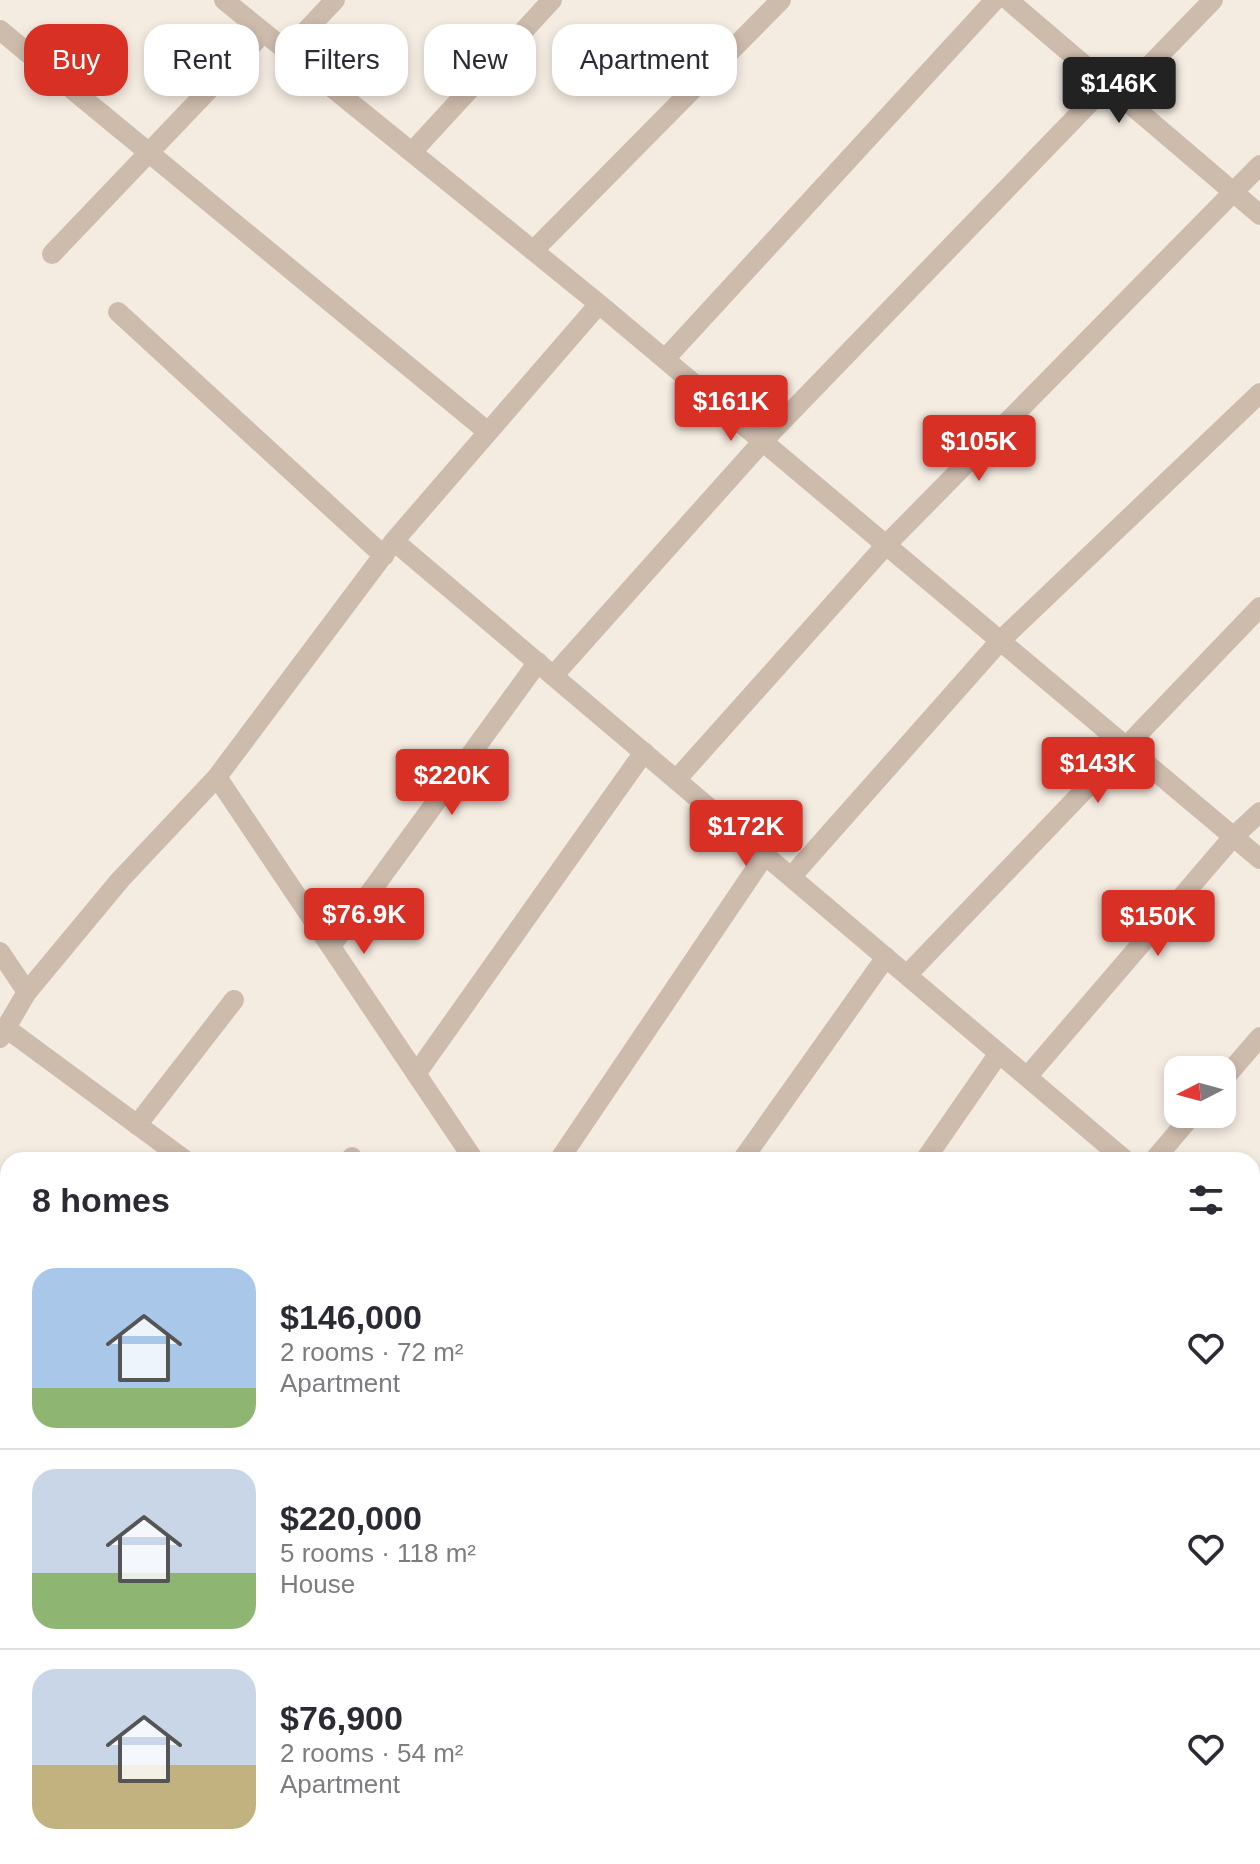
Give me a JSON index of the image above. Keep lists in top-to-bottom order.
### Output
{
  "north": "left",
  "page": {
    "chip": [
      "Buy",
      "Rent",
      "Filters",
      "New",
      "Apartment"
    ],
    "price": [
      "$146K",
      "$161K",
      "$105K",
      "$143K",
      "$220K",
      "$172K",
      "$76.9K",
      "$150K"
    ],
    "heading": "8 homes",
    "list": [
      {
        "name": "$146,000",
        "note": "2 rooms · 72 m² · Apartment"
      },
      {
        "name": "$220,000",
        "note": "5 rooms · 118 m² · House"
      },
      {
        "name": "$76,900",
        "note": "2 rooms · 54 m² · Apartment"
      }
    ]
  }
}
